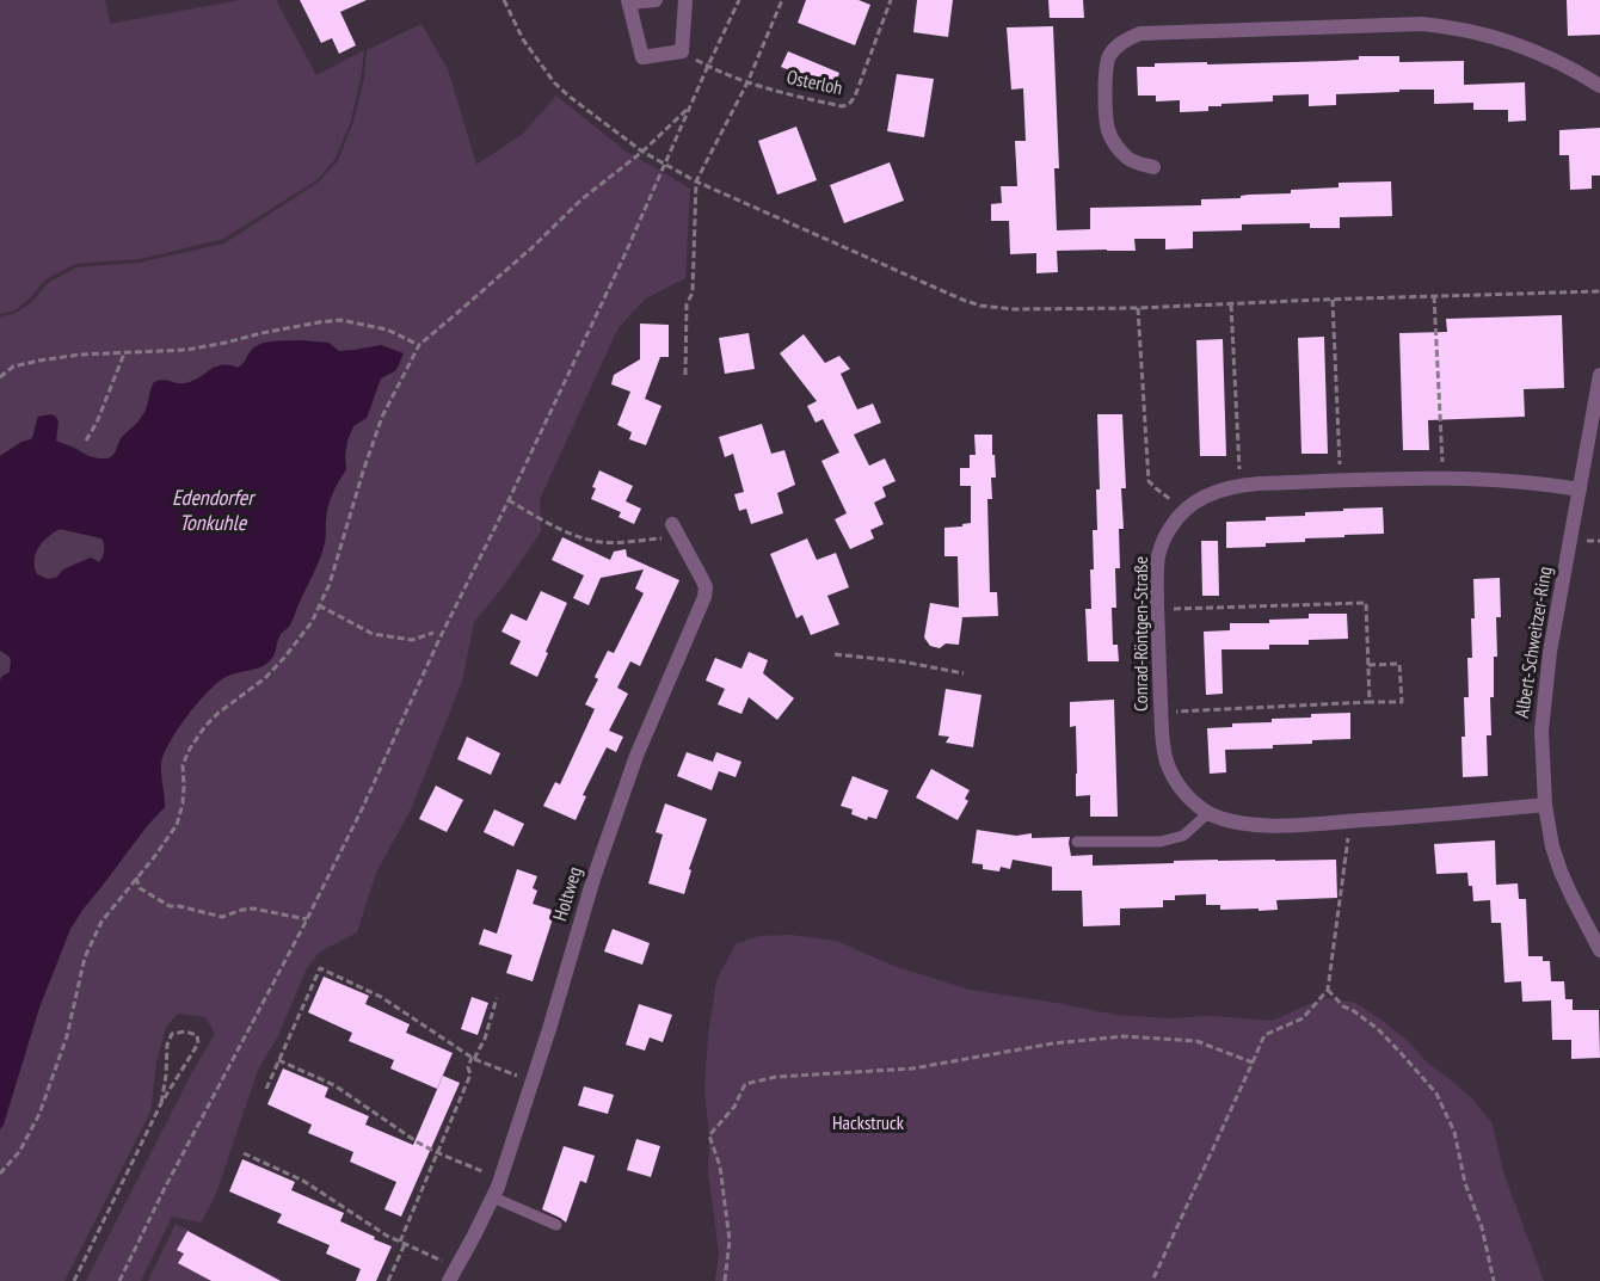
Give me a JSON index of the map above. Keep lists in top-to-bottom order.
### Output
{
  "streets": {
    "street": ["Conrad-Röntgen-Straße", "Albert-Schweitzer-Ring", "Holtweg"],
    "path": ["Osterloh"]
  },
  "crossings": [
    ["Conrad-Röntgen-Straße", "Albert-Schweitzer-Ring"]
  ],
  "water": ["Edendorfer Tonkuhle"],
  "parks": ["Hackstruck"]
}
